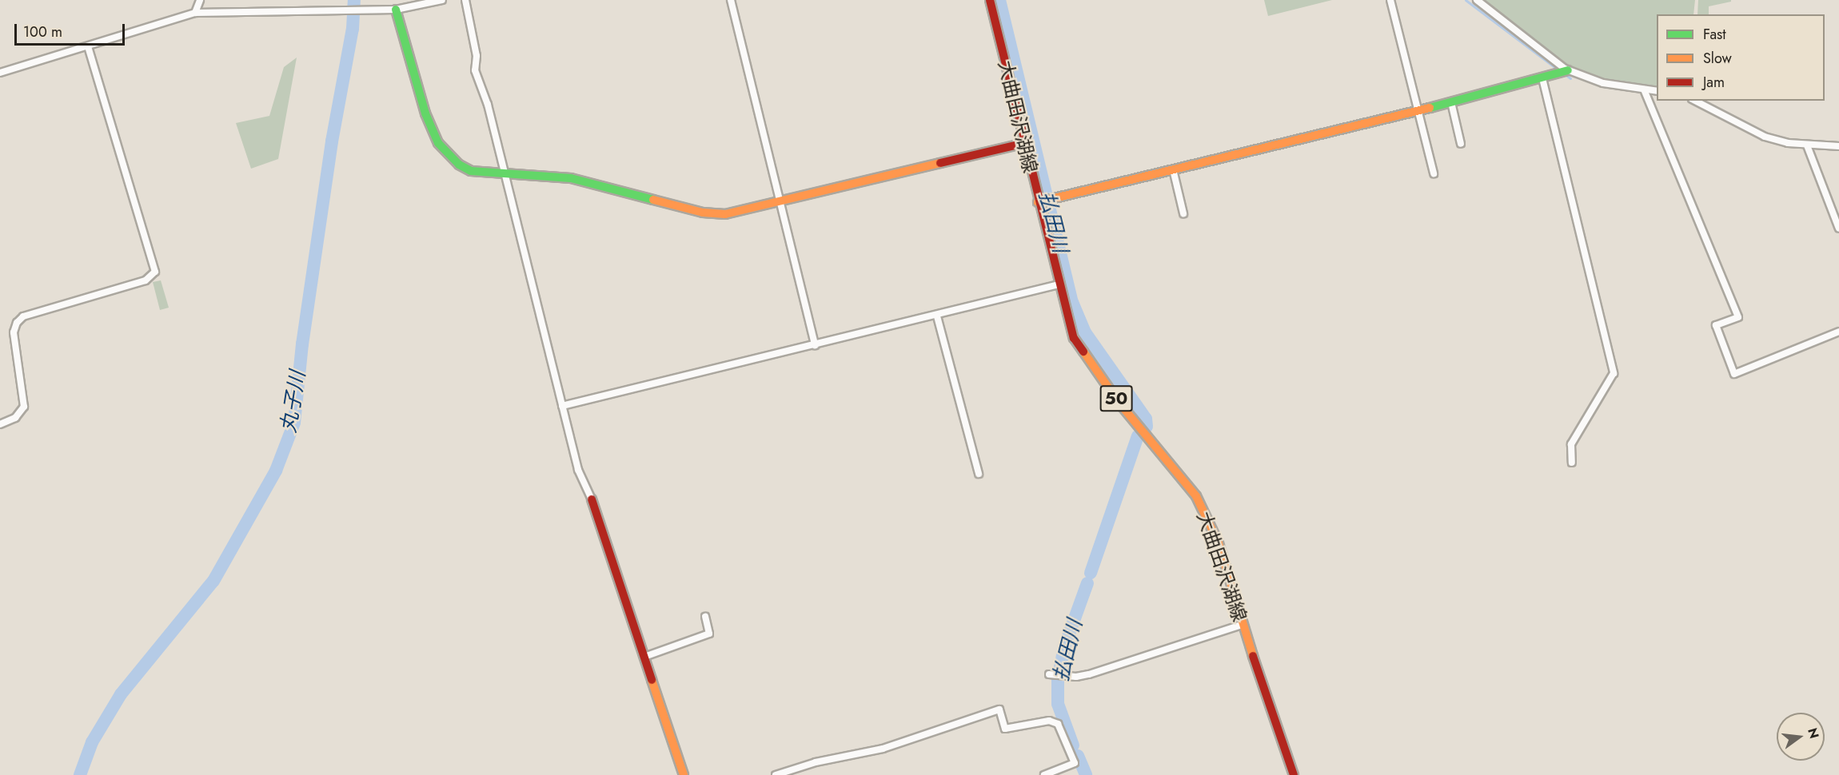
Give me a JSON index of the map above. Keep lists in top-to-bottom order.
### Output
{
  "streets": {
    "street": ["大曲田沢湖線", "50"]
  },
  "water": ["払田川", "丸子川"],
  "legend": ["Fast", "Slow", "Jam"],
  "scale_bar": "100 m",
  "north": "right"
}
